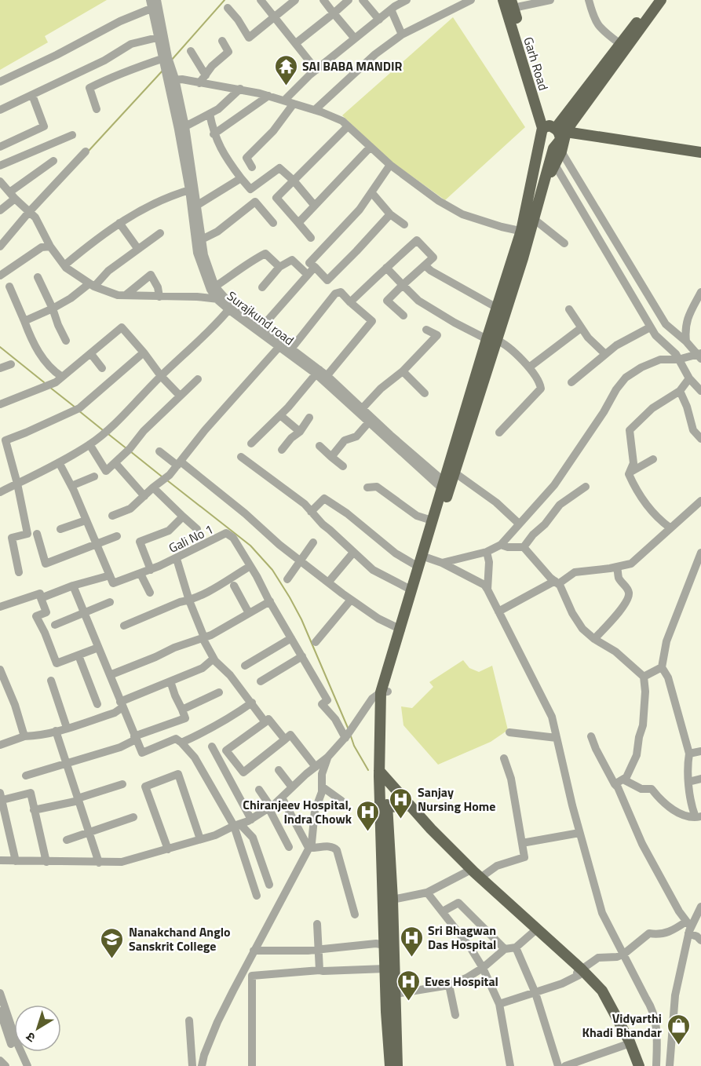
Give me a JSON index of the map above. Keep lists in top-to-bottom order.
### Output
{
  "streets": {
    "main road": ["Garh Road"],
    "street": ["Surajkund road", "Gali No 1"]
  },
  "places": {
    "temple": ["SAI BABA MANDIR"],
    "hospital": [
      "Sanjay Nursing Home",
      "Chiranjeev Hospital, Indra Chowk",
      "Sri Bhagwan Das Hospital",
      "Eves Hospital"
    ],
    "school or university": ["Nanakchand Anglo Sanskrit College"],
    "shop": ["Vidyarthi Khadi Bhandar"]
  },
  "north": "bottom left"
}
